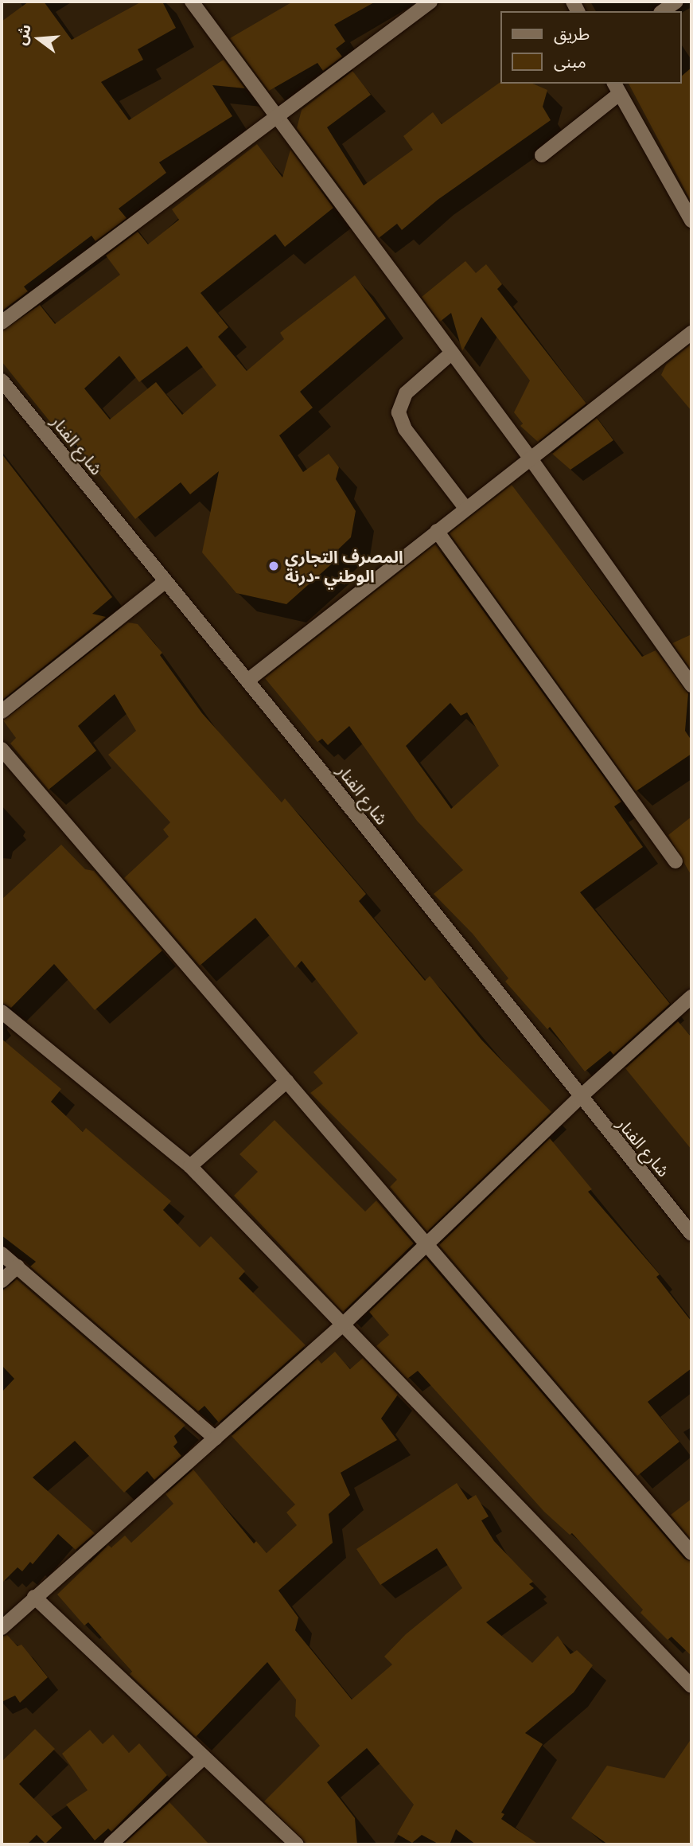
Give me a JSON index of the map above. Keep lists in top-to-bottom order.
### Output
{
  "streets": {
    "street": ["شارع الفنار"]
  },
  "places": ["المصرف التجاري الوطني -درنة"],
  "legend": ["طريق", "مبنى"],
  "north": "left"
}
